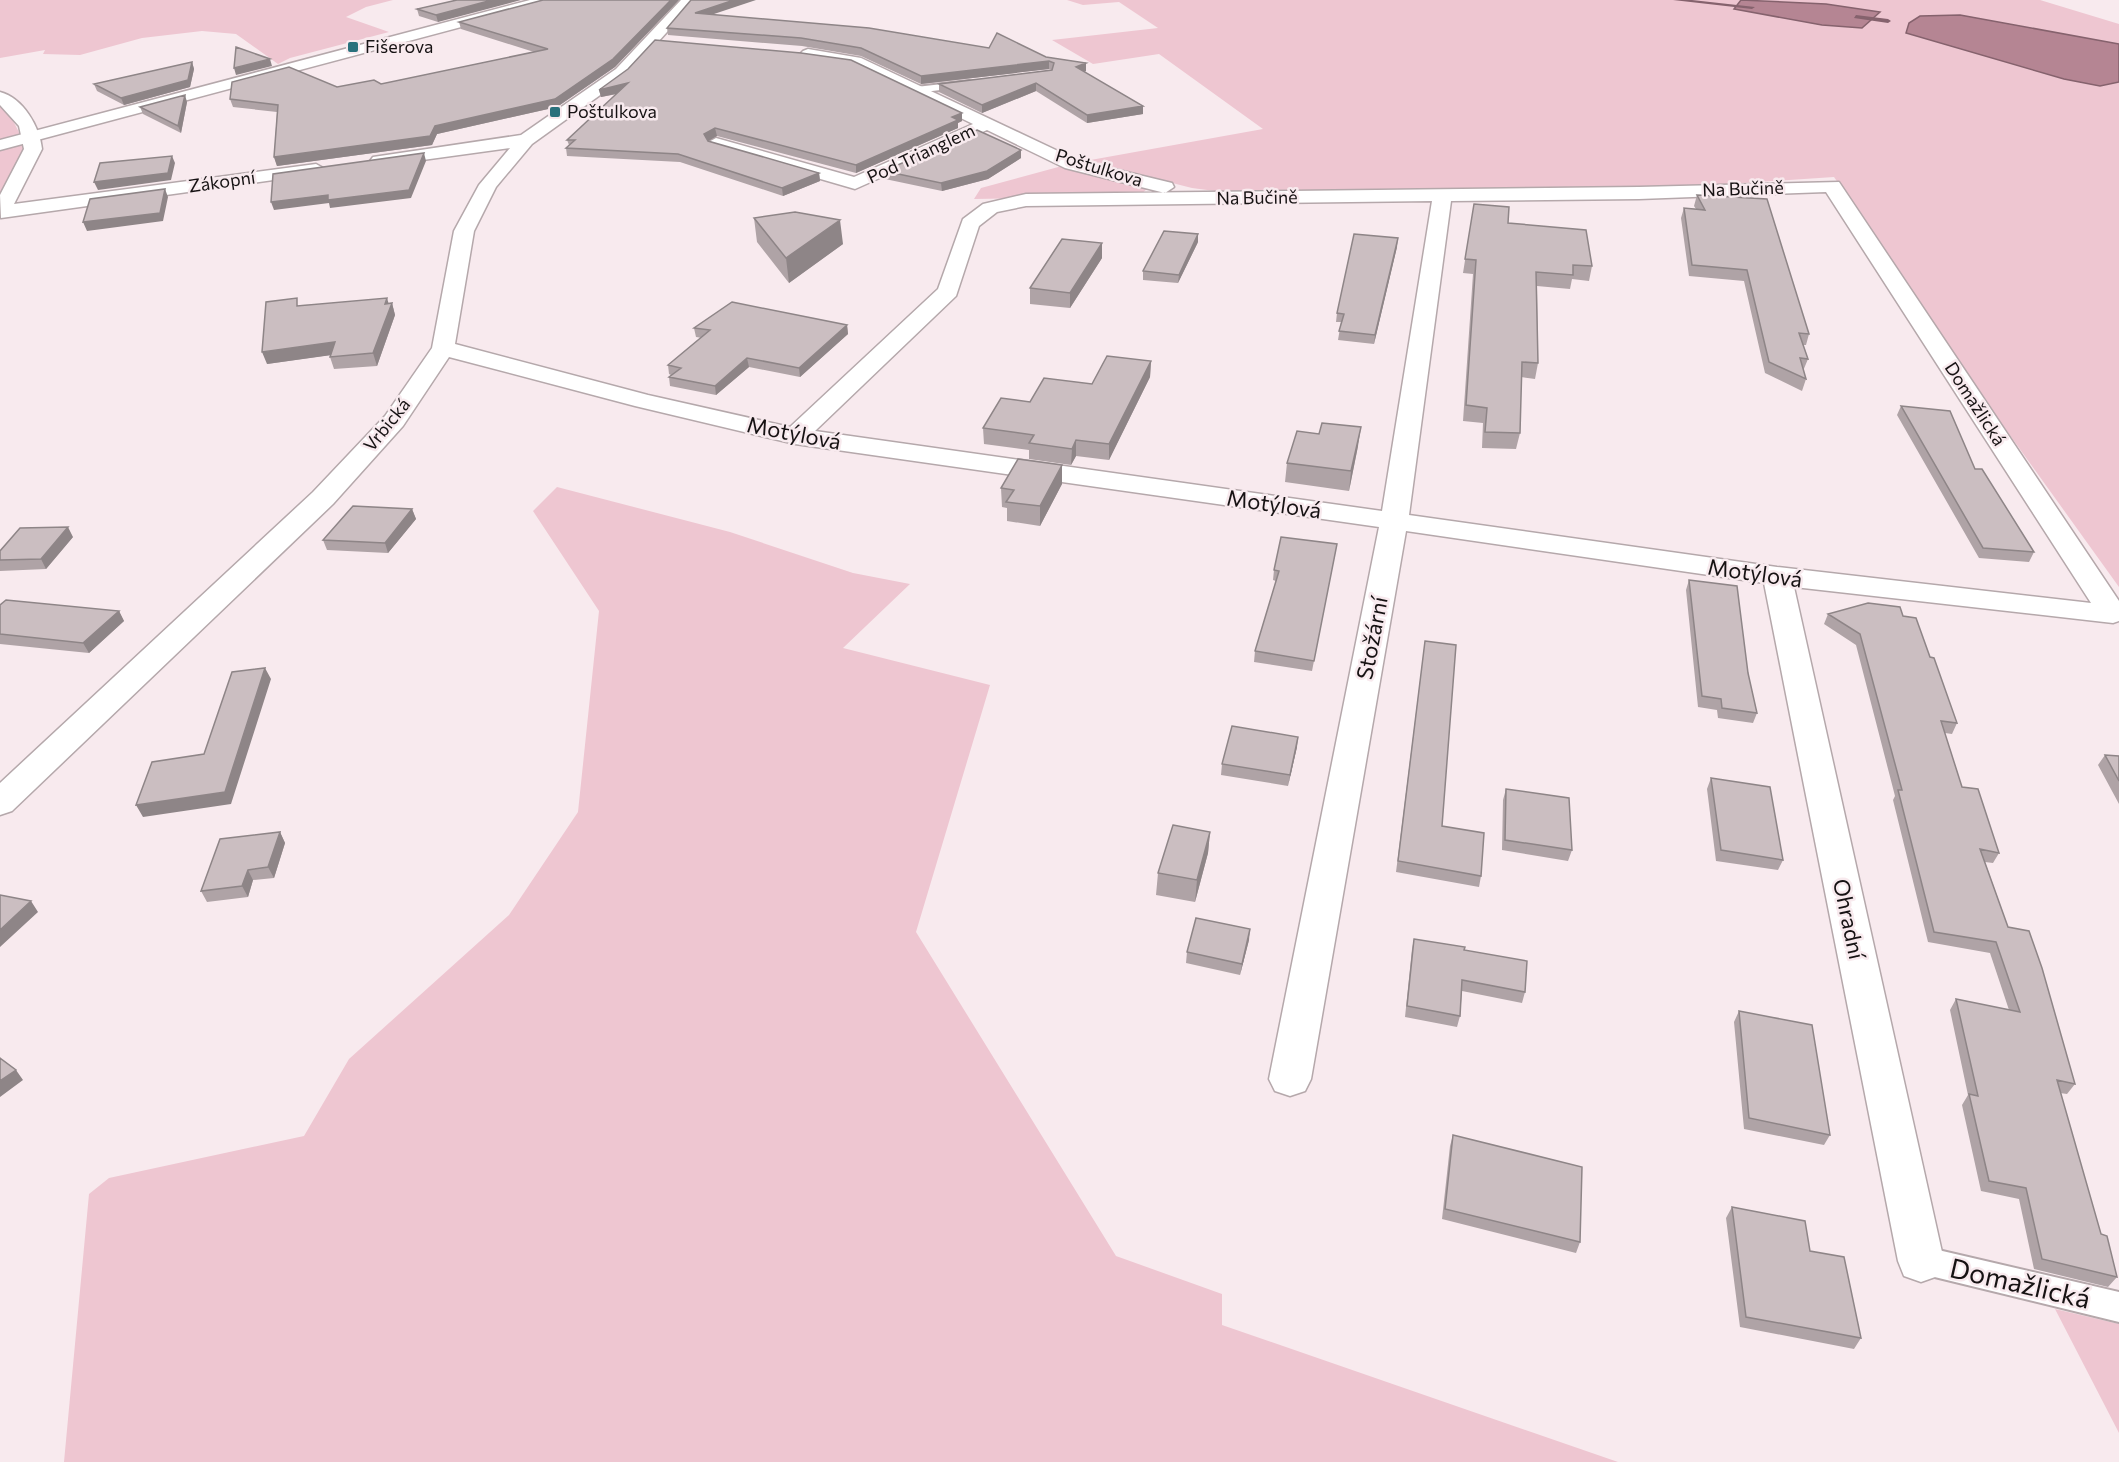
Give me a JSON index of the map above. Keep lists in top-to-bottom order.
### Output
{
  "streets": {
    "street": [
      "Pod Trianglem",
      "Poštulkova",
      "Zákopní",
      "Na Bučině",
      "Domažlická",
      "Vrbická",
      "Motýlová",
      "Stožární",
      "Ohradní"
    ]
  },
  "crossings": [
    ["Pod Trianglem", "Poštulkova"],
    ["Poštulkova", "Na Bučině"],
    ["Na Bučině", "Domažlická"],
    ["Na Bučině", "Motýlová"],
    ["Na Bučině", "Stožární"],
    ["Domažlická", "Motýlová"],
    ["Domažlická", "Ohradní"],
    ["Vrbická", "Motýlová"],
    ["Motýlová", "Stožární"],
    ["Motýlová", "Ohradní"]
  ],
  "places": {
    "transit": ["Fišerova", "Poštulkova"]
  }
}
